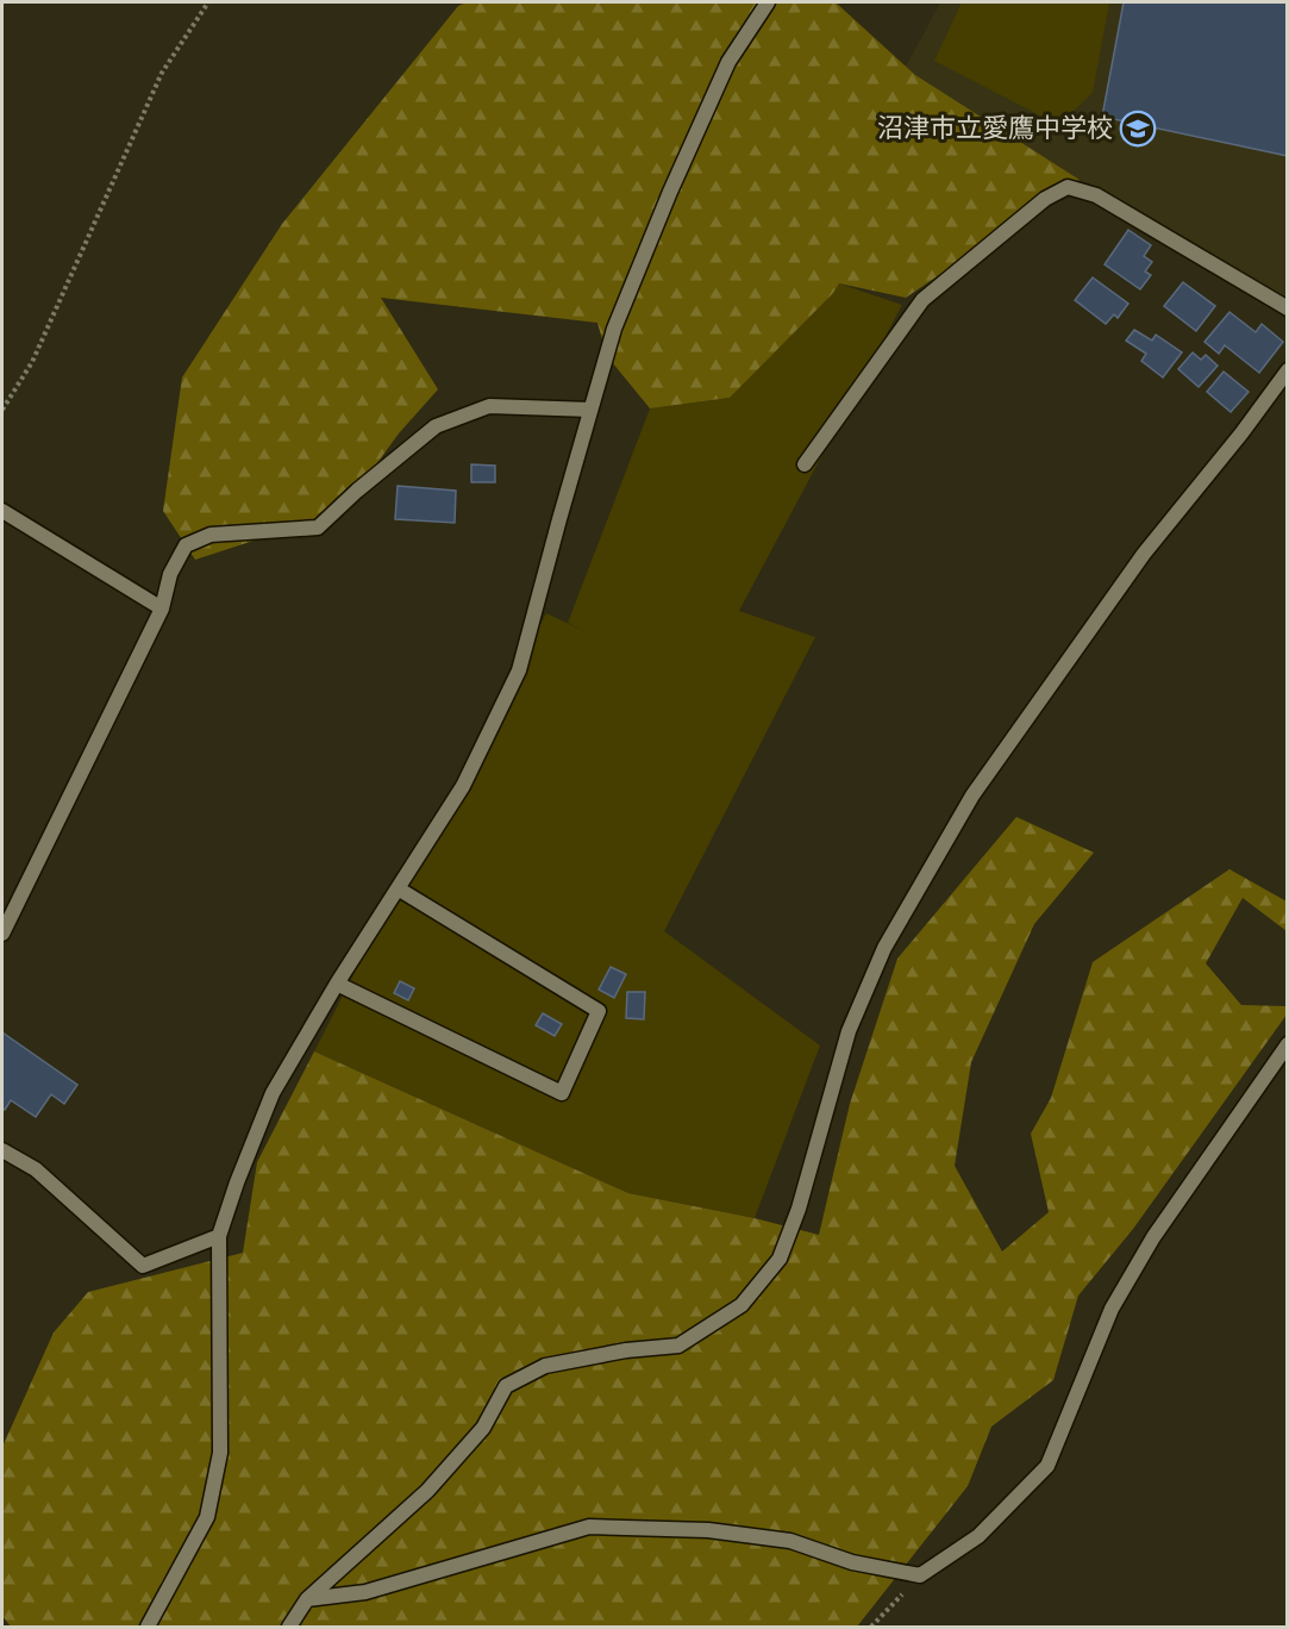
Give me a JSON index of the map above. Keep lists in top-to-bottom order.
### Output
{
  "places": {
    "school or university": ["沼津市立愛鷹中学校"]
  }
}
